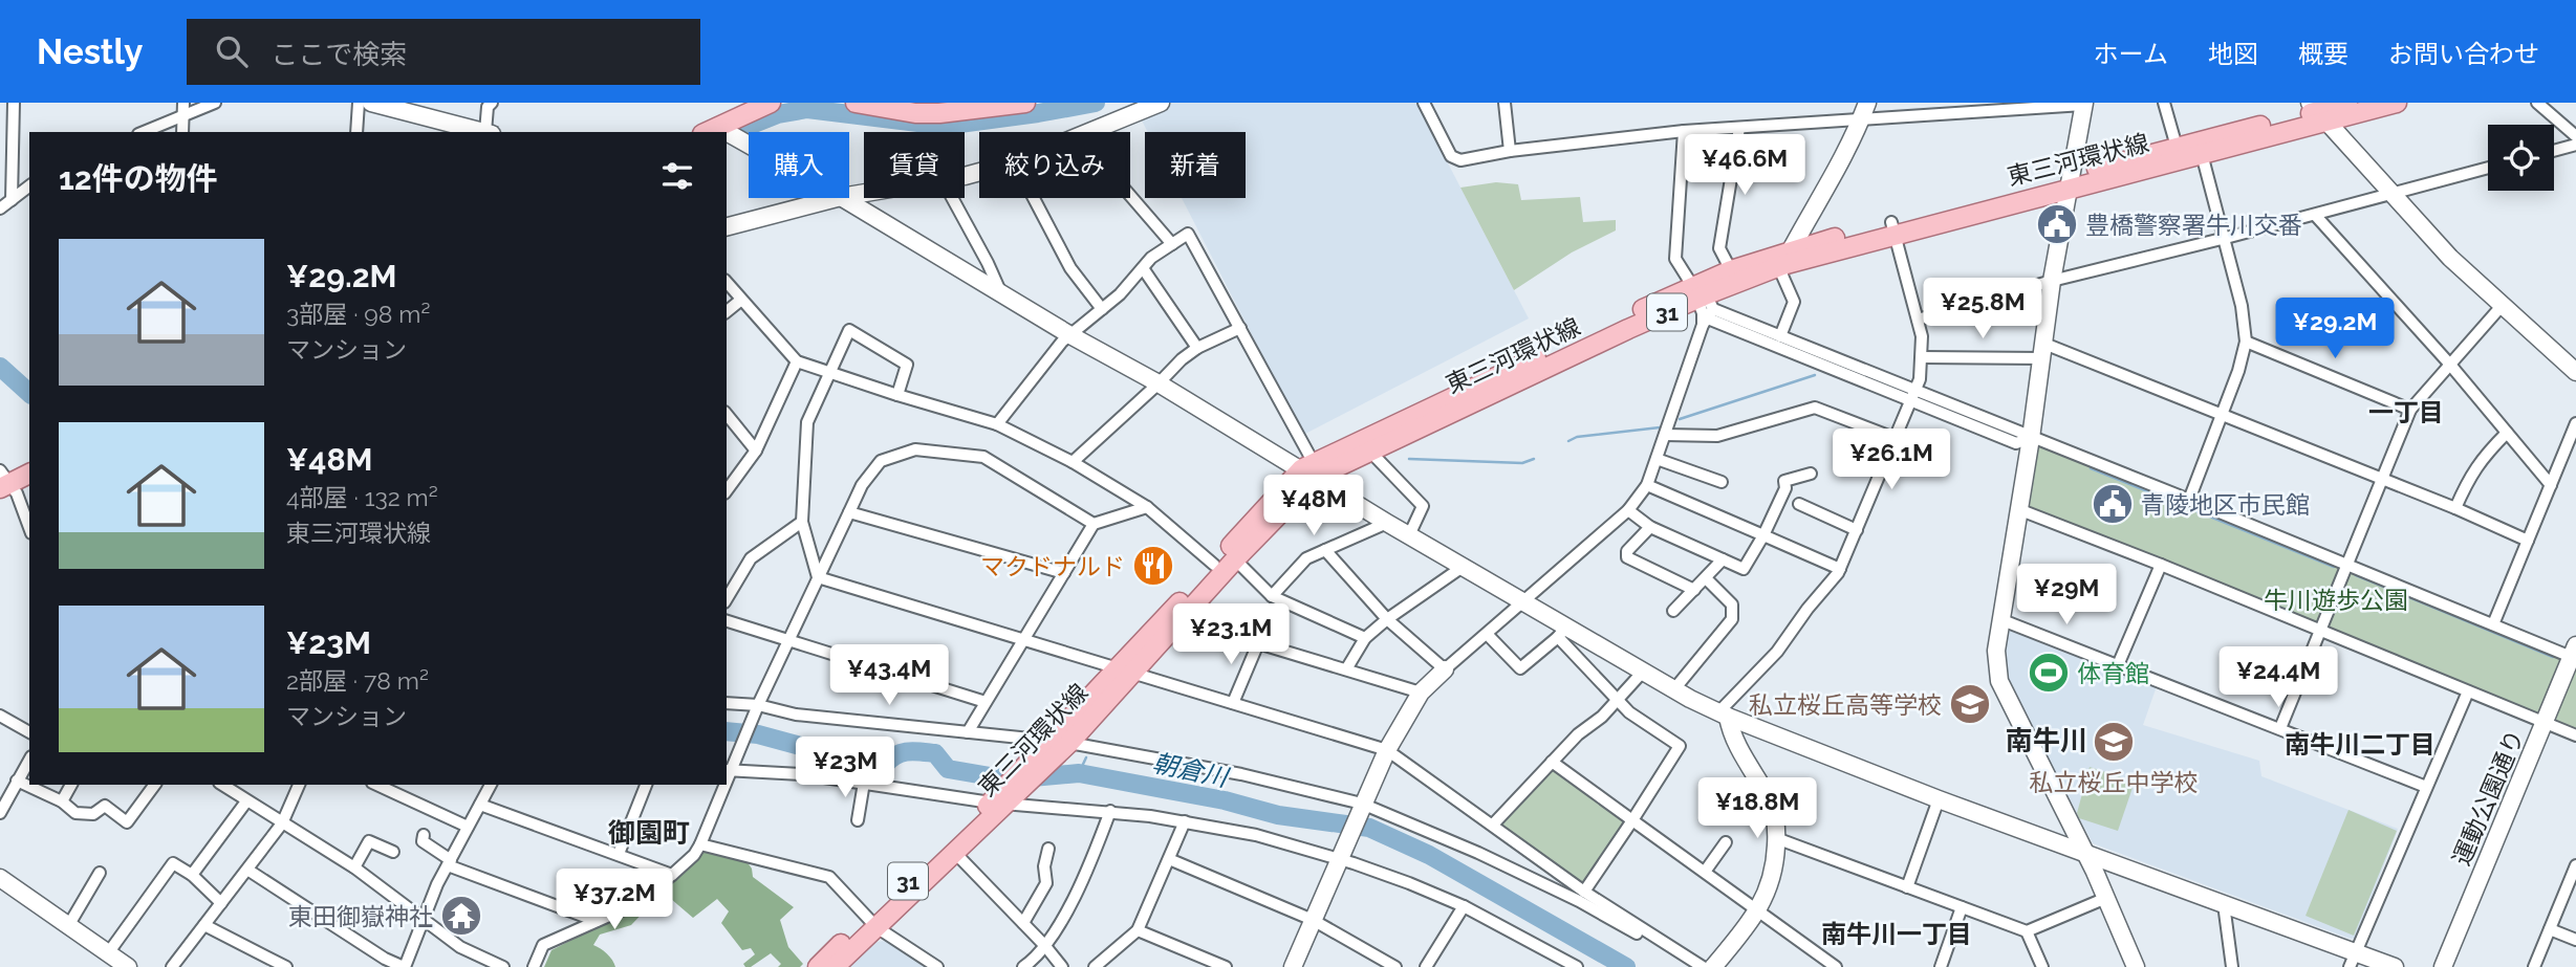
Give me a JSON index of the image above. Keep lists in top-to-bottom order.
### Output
{
  "streets": {
    "main road": ["東三河環状線", "31"],
    "street": ["運動公園通り"]
  },
  "districts": [
    "一丁目",
    "南牛川",
    "南牛川二丁目",
    "御園町",
    "南牛川一丁目"
  ],
  "water": ["朝倉川"],
  "parks": ["牛川遊歩公園"],
  "places": {
    "public building": ["豊橋警察署牛川交番", "青陵地区市民館"],
    "restaurant": ["マクドナルド"],
    "sports": ["体育館"],
    "school or university": ["私立桜丘高等学校", "私立桜丘中学校"],
    "temple": ["東田御嶽神社"]
  },
  "page": {
    "header": "Nestly",
    "search": "ここで検索",
    "nav": [
      "ホーム",
      "地図",
      "概要",
      "お問い合わせ"
    ],
    "chip": [
      "購入",
      "賃貸",
      "絞り込み",
      "新着"
    ],
    "heading": "12件の物件",
    "price": [
      "¥46.6M",
      "¥25.8M",
      "¥29.2M",
      "¥26.1M",
      "¥48M",
      "¥29M",
      "¥23.1M",
      "¥43.4M",
      "¥24.4M",
      "¥23M",
      "¥18.8M",
      "¥37.2M"
    ],
    "list": [
      {
        "name": "¥29.2M",
        "note": "3部屋 · 98 m² · マンション"
      },
      {
        "name": "¥48M",
        "note": "4部屋 · 132 m² · 東三河環状線"
      },
      {
        "name": "¥23M",
        "note": "2部屋 · 78 m² · マンション"
      }
    ]
  }
}
